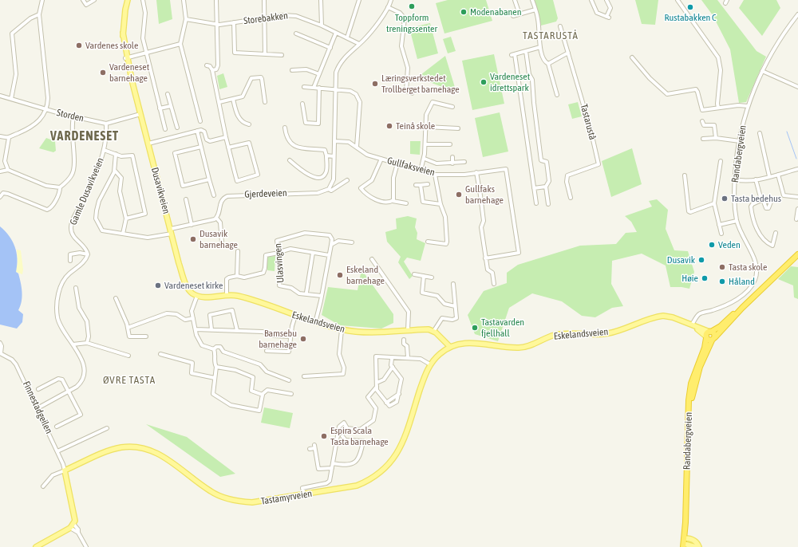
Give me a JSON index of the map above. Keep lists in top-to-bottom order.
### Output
{
  "streets": {
    "highway": ["Randabergveien"],
    "main road": ["Dusavikveien", "Eskelandsveien", "Tastamyrveien"],
    "street": [
      "Storebakken",
      "Storden",
      "Tastarustå",
      "Gullfaksveien",
      "Gamle Dusavikveien",
      "Gjerdeveien",
      "Ulasvingen",
      "Finnestadgeilen"
    ]
  },
  "crossings": [
    ["Storden", "Dusavikveien"],
    ["Storden", "Gamle Dusavikveien"],
    ["Randabergveien", "Eskelandsveien"],
    ["Dusavikveien", "Eskelandsveien"],
    ["Eskelandsveien", "Tastamyrveien"],
    ["Finnestadgeilen", "Tastamyrveien"]
  ],
  "districts": ["TASTARUSTÅ", "VARDENESET", "ØVRE TASTA"],
  "places": [
    "Toppform treningssenter",
    "Rustabakken C",
    "Modenabanen",
    "Vardenes skole",
    "Vardeneset barnehage",
    "Vardeneset idrettspark",
    "Læringsverkstedet Trollberget barnehage",
    "Teinå skole",
    "Gullfaks barnehage",
    "Tasta bedehus",
    "Dusavik barnehage",
    "Veden",
    "Dusavik",
    "Tasta skole",
    "Eskeland barnehage",
    "Høie",
    "Håland",
    "Vardeneset kirke",
    "Tastavarden fjellhall",
    "Bamsebu barnehage",
    "Espira Scala Tasta barnehage"
  ]
}
